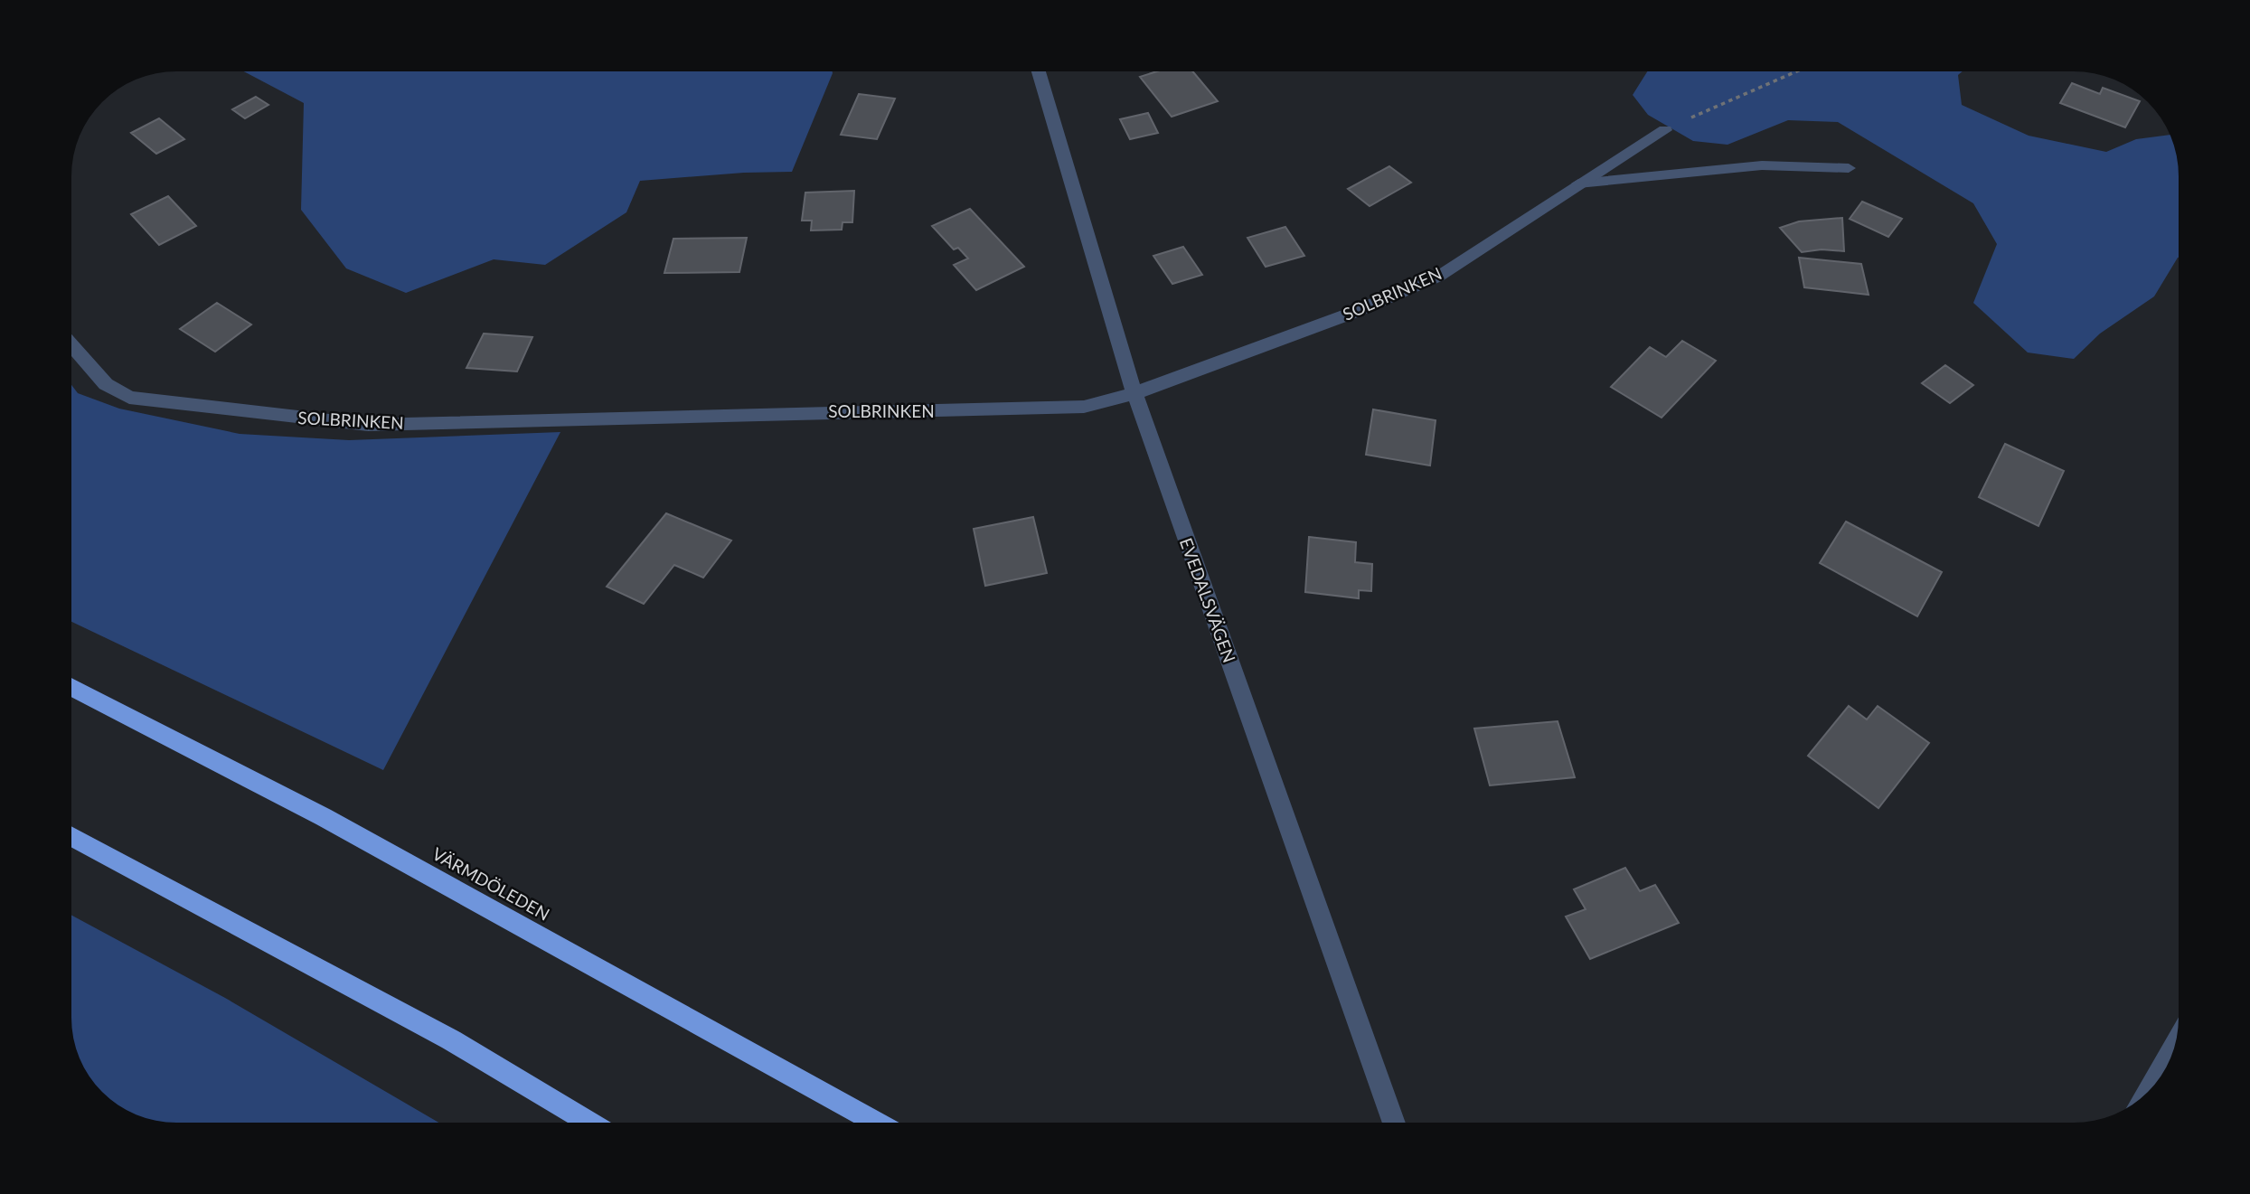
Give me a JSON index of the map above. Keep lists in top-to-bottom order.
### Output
{
  "streets": {
    "highway": ["VÄRMDÖLEDEN"],
    "street": ["SOLBRINKEN", "EVEDALSVÄGEN"]
  },
  "crossings": [
    ["SOLBRINKEN", "EVEDALSVÄGEN"]
  ]
}
